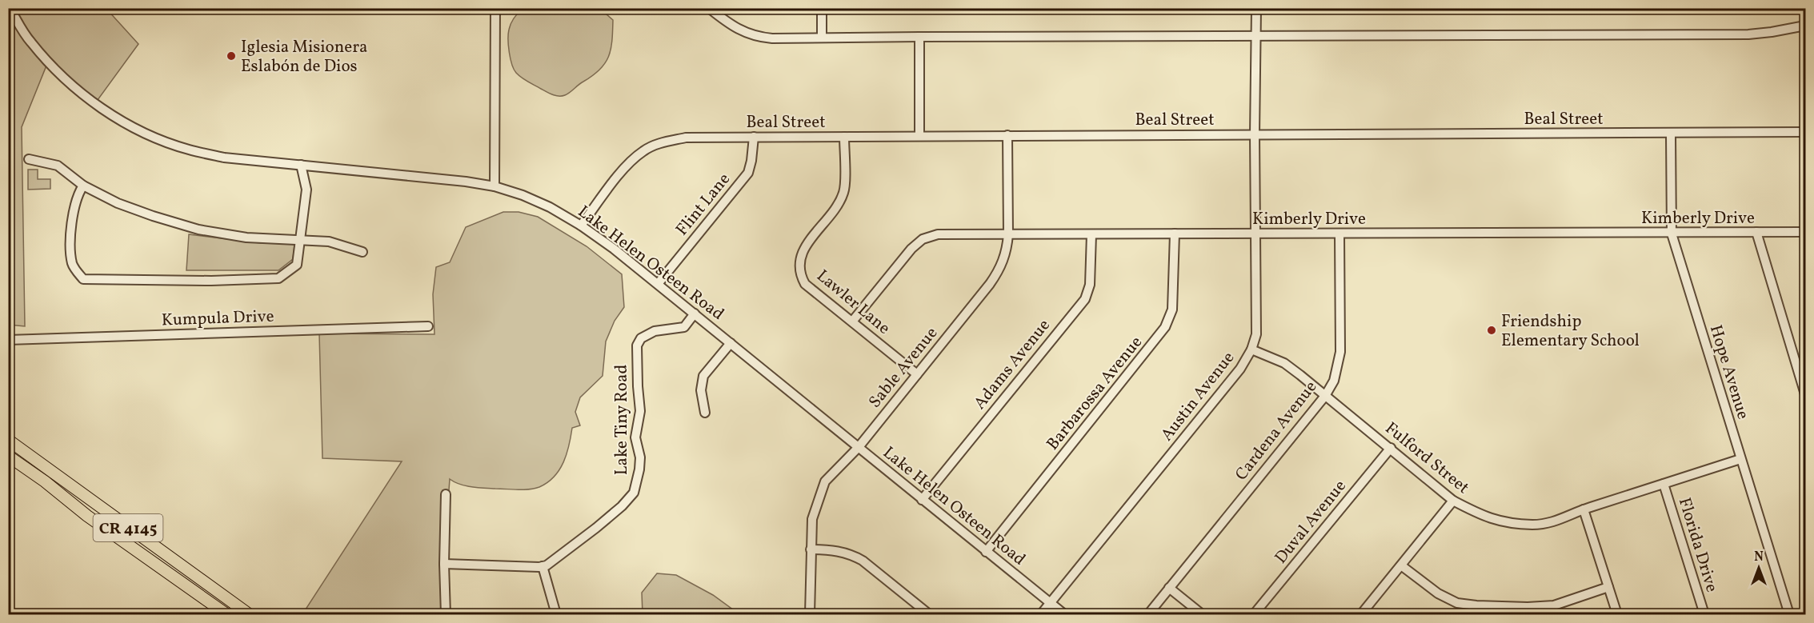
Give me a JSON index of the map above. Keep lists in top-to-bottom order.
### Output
{
  "streets": {
    "main road": ["CR 4145"],
    "street": [
      "Beal Street",
      "Flint Lane",
      "Kimberly Drive",
      "Lake Helen Osteen Road",
      "Lawler Lane",
      "Kumpula Drive",
      "Adams Avenue",
      "Sable Avenue",
      "Hope Avenue",
      "Barbarossa Avenue",
      "Austin Avenue",
      "Lake Tiny Road",
      "Cardena Avenue",
      "Fulford Street",
      "Duval Avenue",
      "Florida Drive"
    ]
  },
  "crossings": [
    ["Beal Street", "Flint Lane"],
    ["Beal Street", "Lake Helen Osteen Road"],
    ["Beal Street", "Lawler Lane"],
    ["Beal Street", "Sable Avenue"],
    ["Beal Street", "Hope Avenue"],
    ["Beal Street", "Austin Avenue"],
    ["Flint Lane", "Lake Helen Osteen Road"],
    ["Kimberly Drive", "Lawler Lane"],
    ["Kimberly Drive", "Adams Avenue"],
    ["Kimberly Drive", "Sable Avenue"],
    ["Kimberly Drive", "Hope Avenue"],
    ["Kimberly Drive", "Barbarossa Avenue"],
    ["Kimberly Drive", "Austin Avenue"],
    ["Kimberly Drive", "Cardena Avenue"],
    ["Lake Helen Osteen Road", "Adams Avenue"],
    ["Lake Helen Osteen Road", "Sable Avenue"],
    ["Lake Helen Osteen Road", "Barbarossa Avenue"],
    ["Lake Helen Osteen Road", "Austin Avenue"],
    ["Lake Helen Osteen Road", "Lake Tiny Road"],
    ["Lawler Lane", "Sable Avenue"],
    ["Hope Avenue", "Fulford Street"],
    ["Austin Avenue", "Fulford Street"],
    ["Cardena Avenue", "Fulford Street"],
    ["Fulford Street", "Duval Avenue"],
    ["Fulford Street", "Florida Drive"]
  ],
  "places": ["Iglesia Misionera Eslabón de Dios", "Friendship Elementary School"],
  "north": "top"
}
